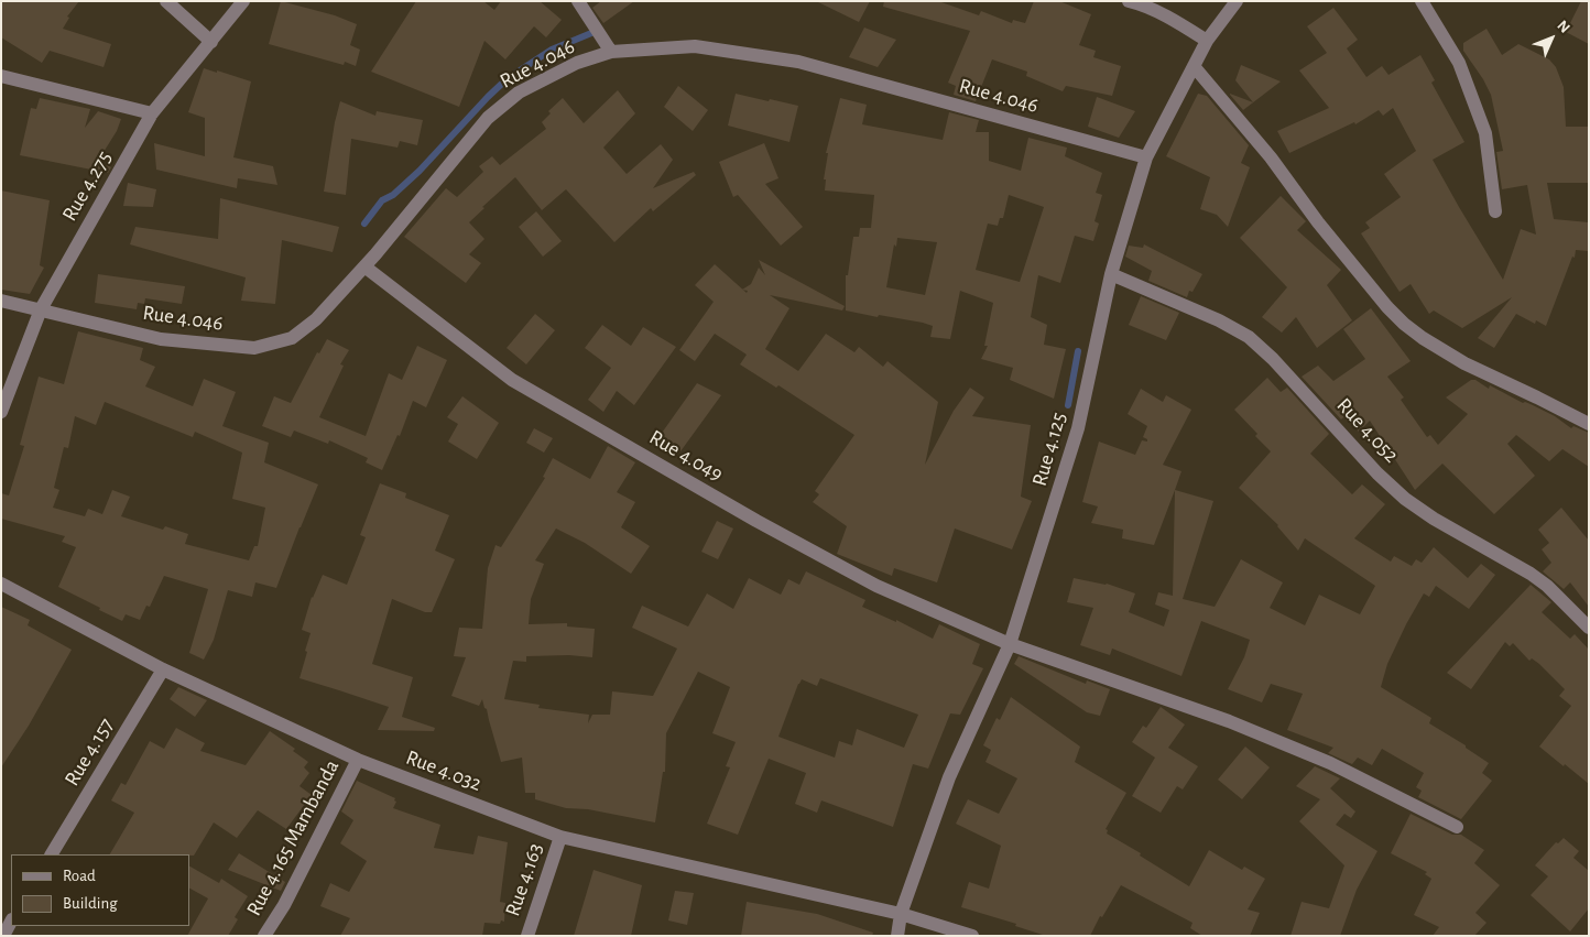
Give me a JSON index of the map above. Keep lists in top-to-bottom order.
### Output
{
  "streets": {
    "street": [
      "Rue 4.046",
      "Rue 4.275",
      "Rue 4.052",
      "Rue 4.125",
      "Rue 4.049",
      "Rue 4.157",
      "Rue 4.032",
      "Rue 4.165 Mambanda",
      "Rue 4.163"
    ]
  },
  "crossings": [
    ["Rue 4.046", "Rue 4.275"],
    ["Rue 4.046", "Rue 4.125"],
    ["Rue 4.046", "Rue 4.049"],
    ["Rue 4.052", "Rue 4.125"],
    ["Rue 4.125", "Rue 4.049"],
    ["Rue 4.125", "Rue 4.032"],
    ["Rue 4.157", "Rue 4.032"],
    ["Rue 4.032", "Rue 4.165 Mambanda"],
    ["Rue 4.032", "Rue 4.163"]
  ],
  "legend": ["Road", "Building"],
  "north": "top right"
}
